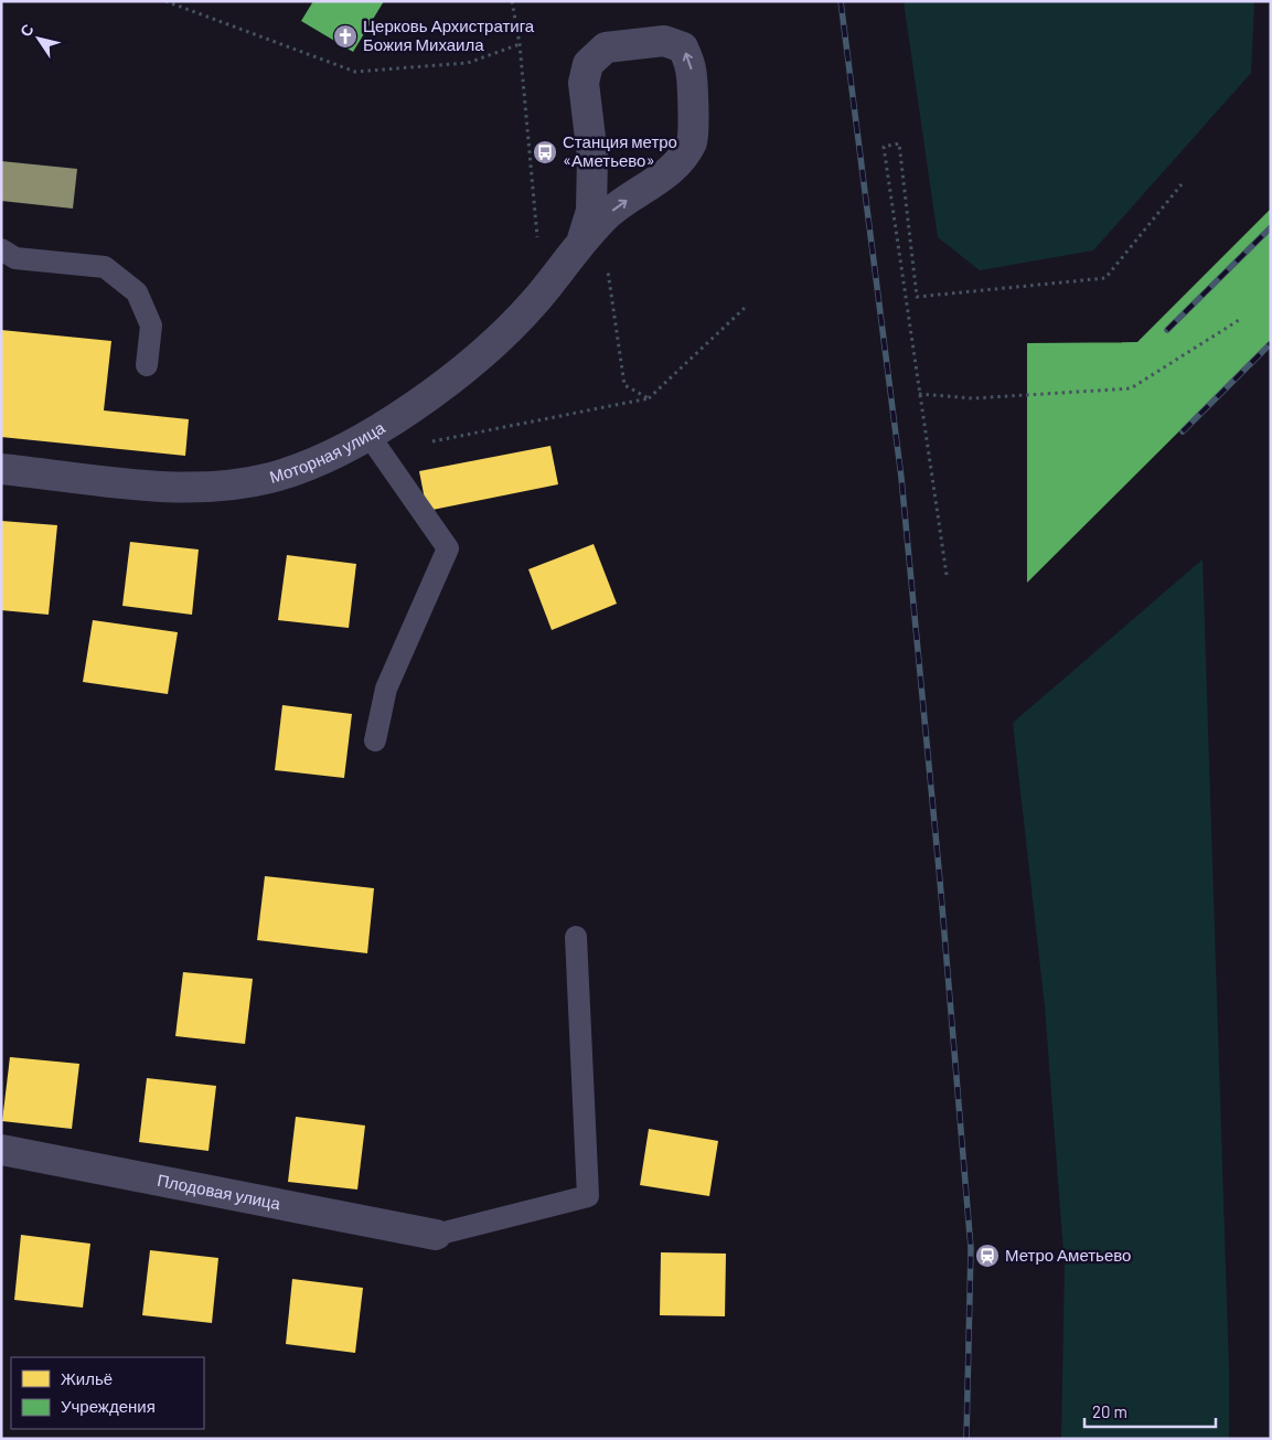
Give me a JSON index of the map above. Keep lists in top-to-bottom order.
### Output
{
  "streets": {
    "street": ["Моторная улица", "Плодовая улица"]
  },
  "places": {
    "church": ["Церковь Архистратига Божия Михаила"],
    "bus stop": ["Станция метро «Аметьево»"],
    "station": ["Метро Аметьево"]
  },
  "legend": ["Жильё", "Учреждения"],
  "scale_bar": "20 m",
  "north": "top left"
}
